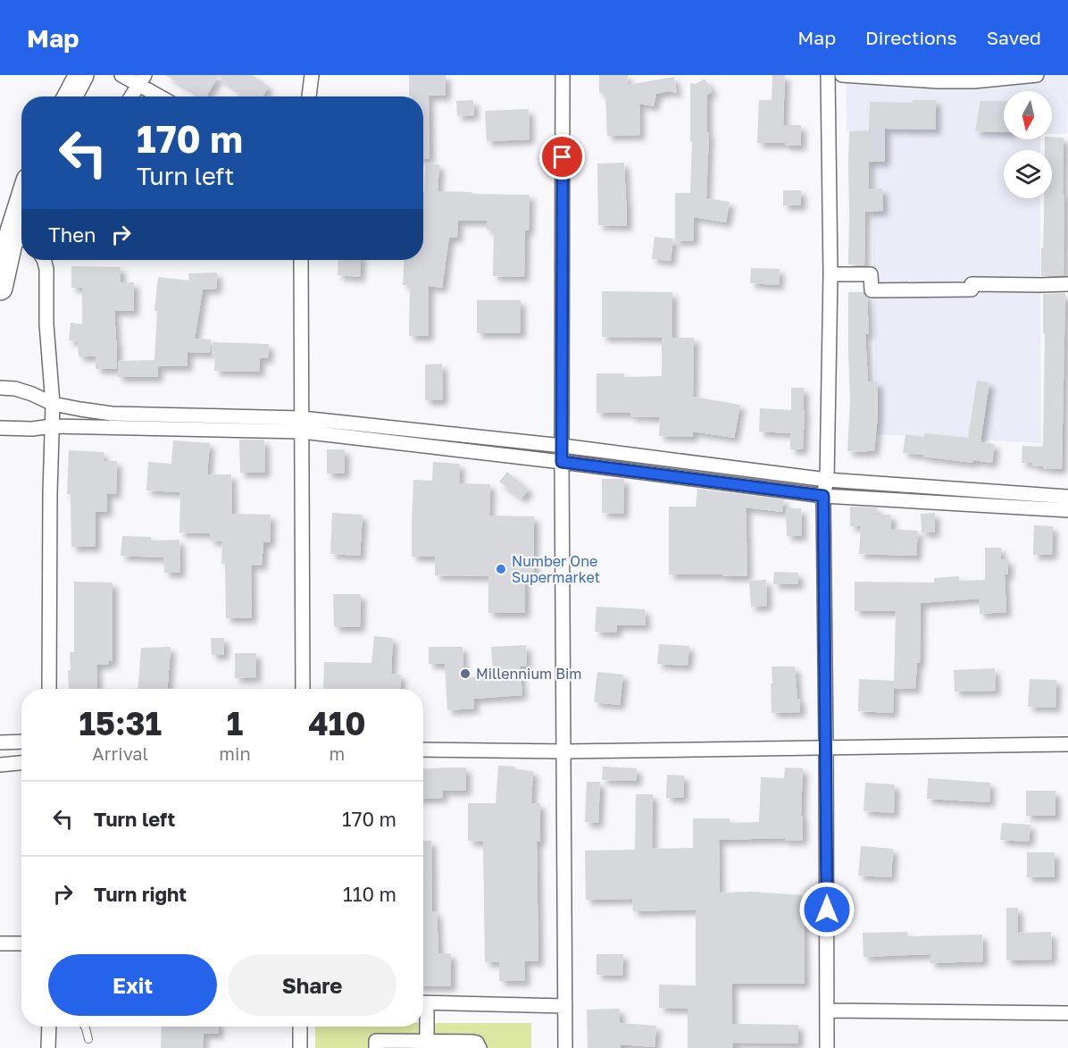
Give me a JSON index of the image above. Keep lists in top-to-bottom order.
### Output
{
  "places": ["Number One Supermarket", "Millennium Bim"],
  "north": "bottom",
  "page": {
    "header": "Map",
    "nav": ["Map", "Directions", "Saved"],
    "turn": ["170 m", "Turn left"],
    "then": "Then",
    "eta": [
      "15:31",
      "Arrival",
      "1",
      "min",
      "410",
      "m"
    ],
    "list": [
      {
        "name": "Turn left",
        "value": "170 m"
      },
      {
        "name": "Turn right",
        "value": "110 m"
      }
    ],
    "buttons": ["Exit", "Share"]
  }
}
